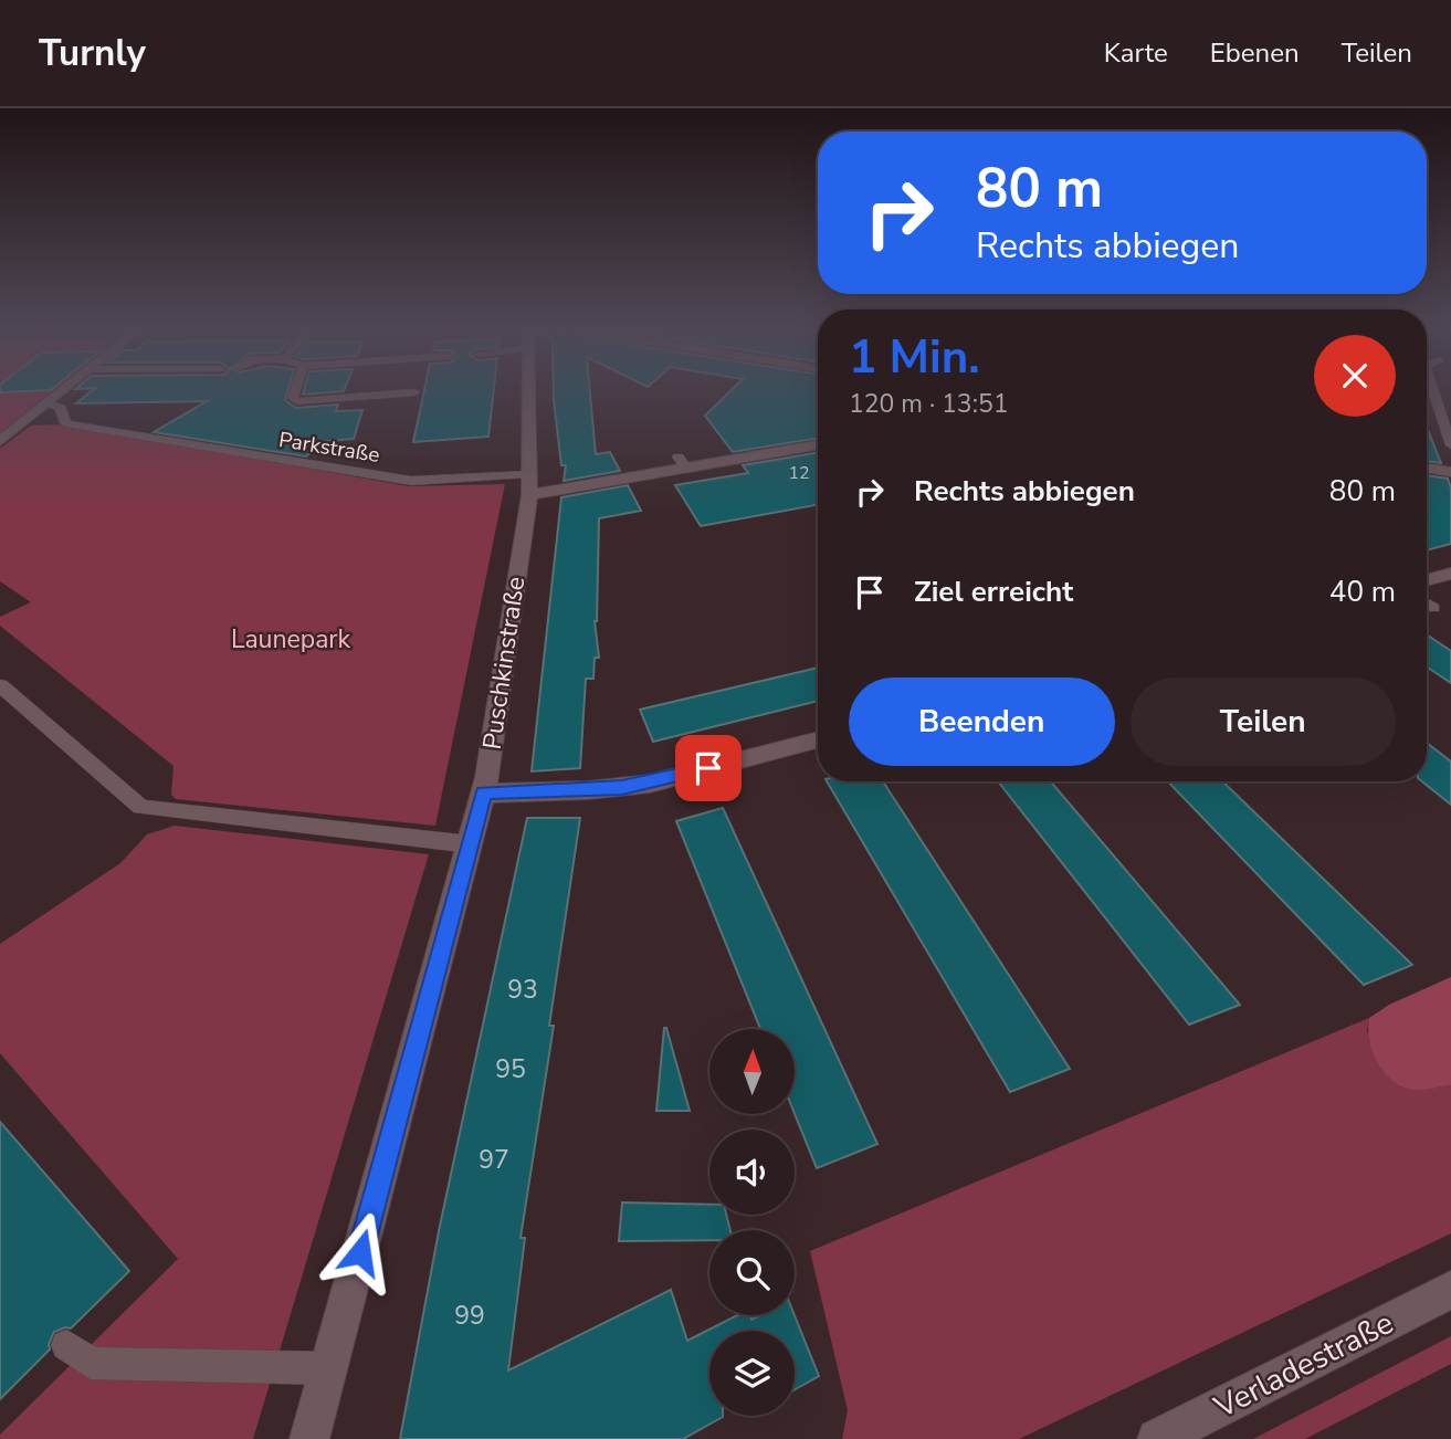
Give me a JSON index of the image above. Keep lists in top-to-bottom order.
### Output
{
  "streets": {
    "street": ["Puschkinstraße", "Verladestraße"],
    "lane": ["Parkstraße"]
  },
  "crossings": [
    ["Parkstraße", "Puschkinstraße"]
  ],
  "parks": ["Launepark"],
  "house_numbers": [
    "12",
    "93",
    "95",
    "97",
    "99"
  ],
  "north": "top",
  "page": {
    "header": "Turnly",
    "nav": ["Karte", "Ebenen", "Teilen"],
    "turn": ["80 m", "Rechts abbiegen"],
    "heading": ["1 Min.", "120 m · 13:51"],
    "list": [
      {
        "name": "Rechts abbiegen",
        "value": "80 m"
      },
      {
        "name": "Ziel erreicht",
        "value": "40 m"
      }
    ],
    "buttons": ["Beenden", "Teilen"]
  }
}
